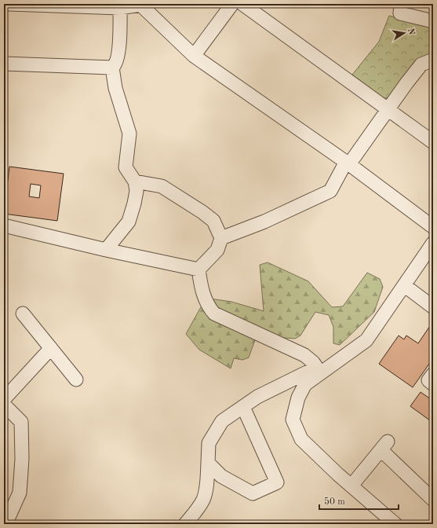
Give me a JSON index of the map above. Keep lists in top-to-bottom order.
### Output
{
  "scale_bar": "50 m",
  "north": "right"
}
